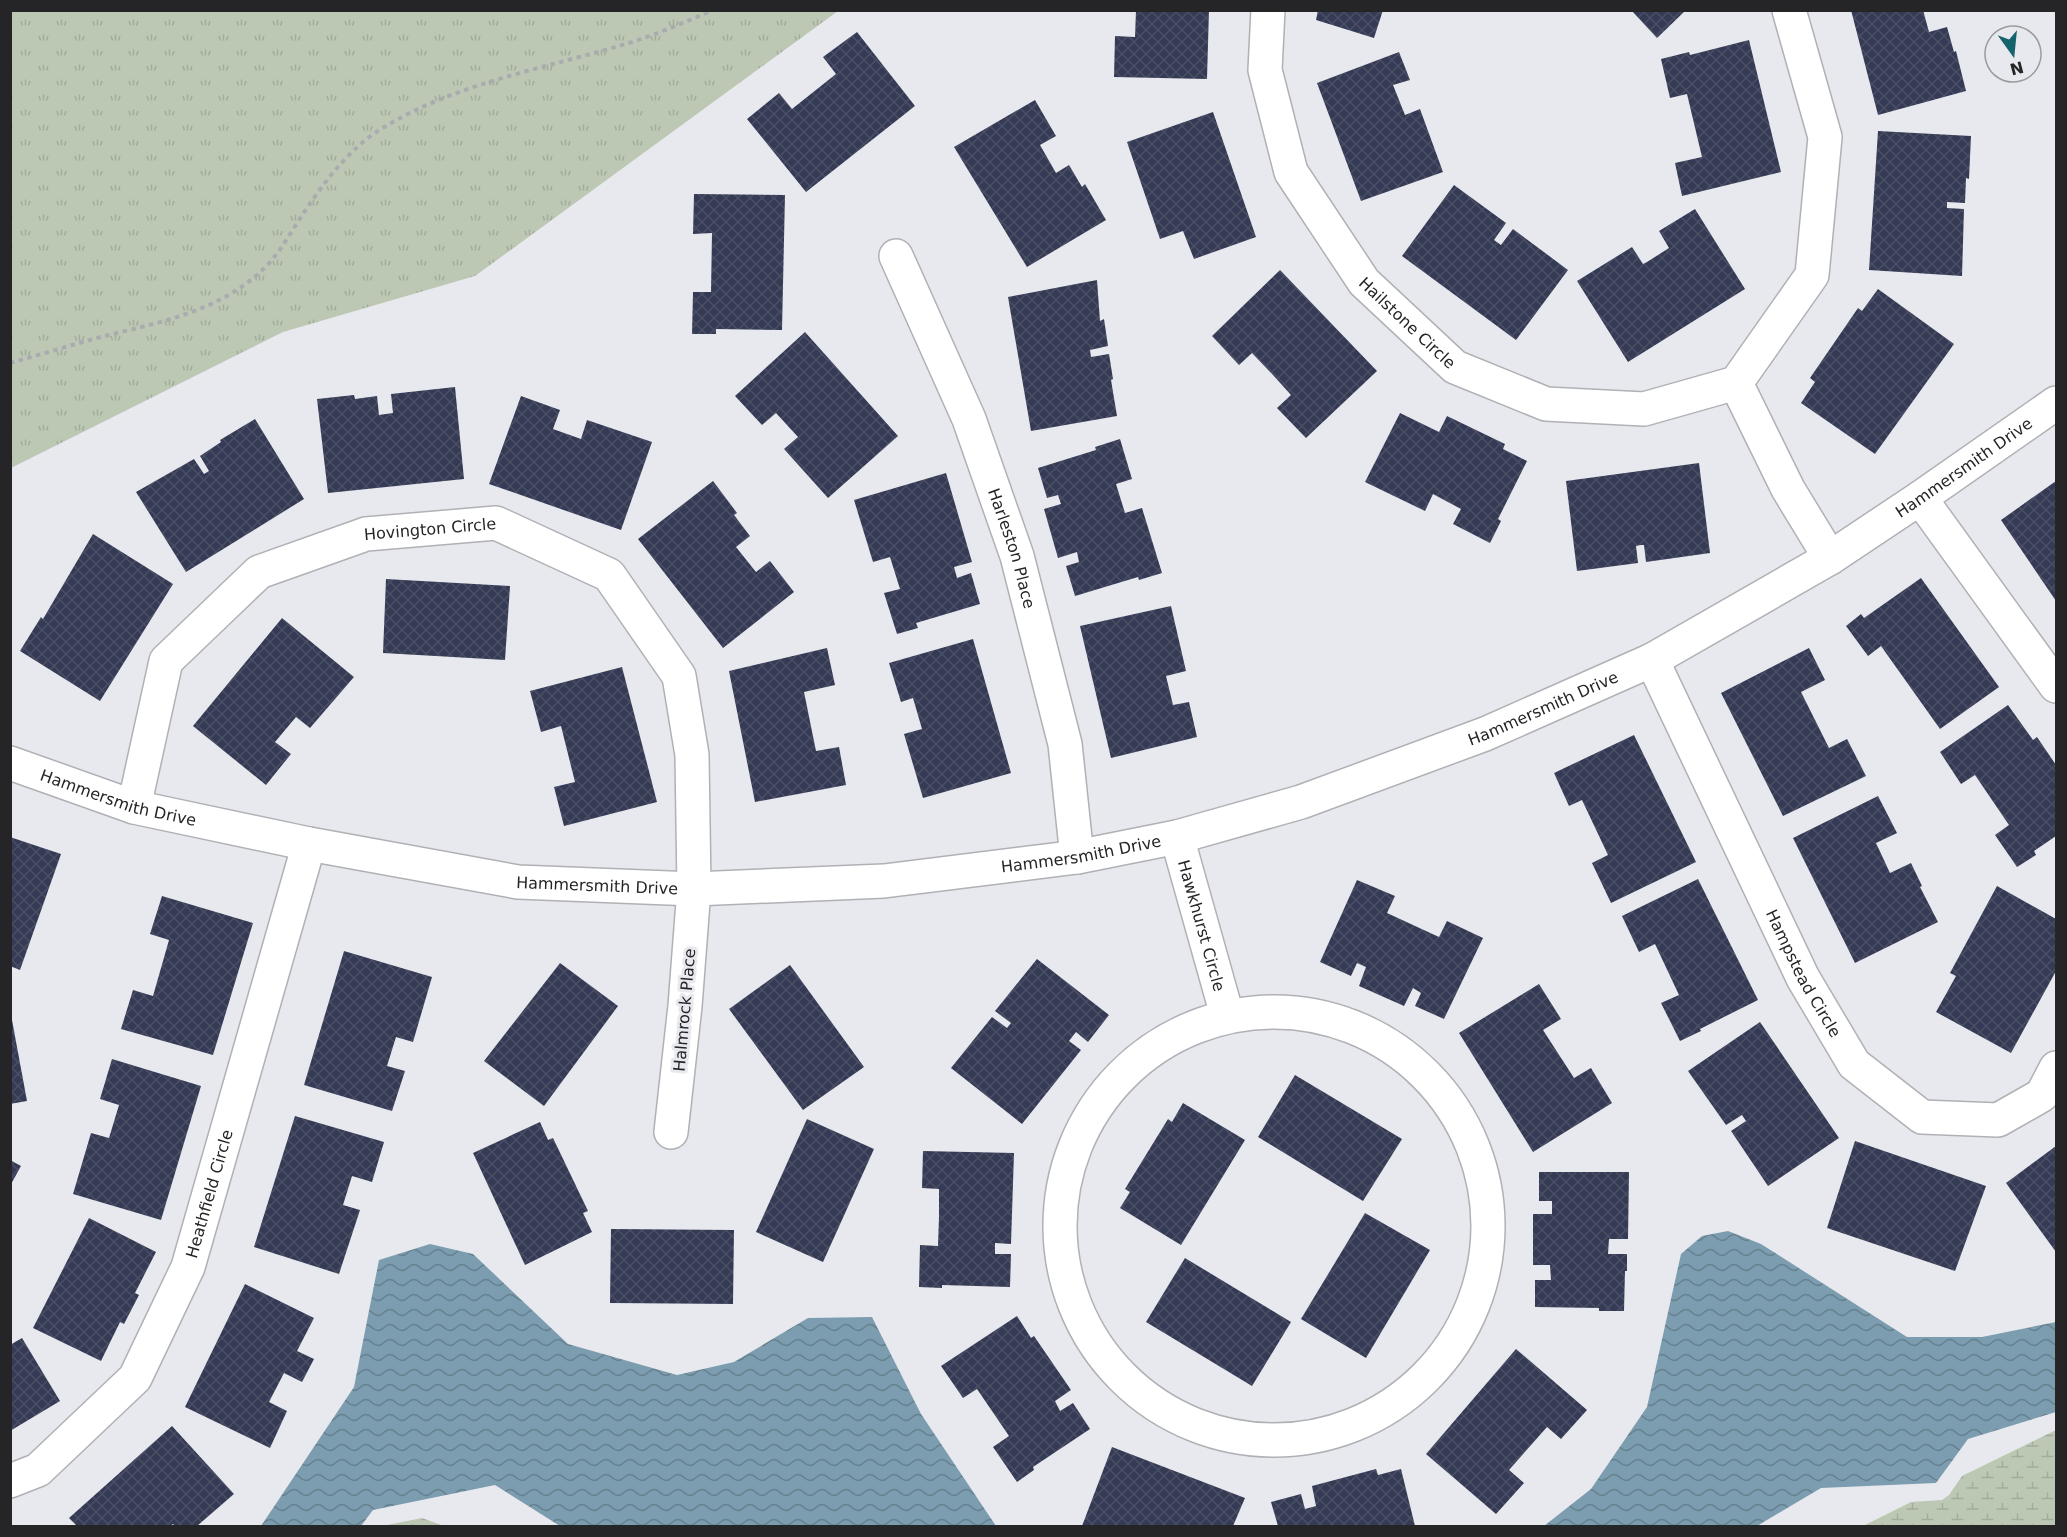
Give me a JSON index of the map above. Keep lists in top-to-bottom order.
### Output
{
  "streets": {
    "street": [
      "Hailstone Circle",
      "Hammersmith Drive",
      "Hovington Circle",
      "Harleston Place",
      "Hawkhurst Circle",
      "Hampstead Circle",
      "Halmrock Place",
      "Heathfield Circle"
    ]
  },
  "crossings": [
    ["Hammersmith Drive", "Hovington Circle"],
    ["Hammersmith Drive", "Harleston Place"],
    ["Hammersmith Drive", "Hawkhurst Circle"],
    ["Hammersmith Drive", "Hampstead Circle"],
    ["Hammersmith Drive", "Halmrock Place"],
    ["Hammersmith Drive", "Heathfield Circle"],
    ["Hovington Circle", "Halmrock Place"]
  ],
  "north": "bottom"
}
